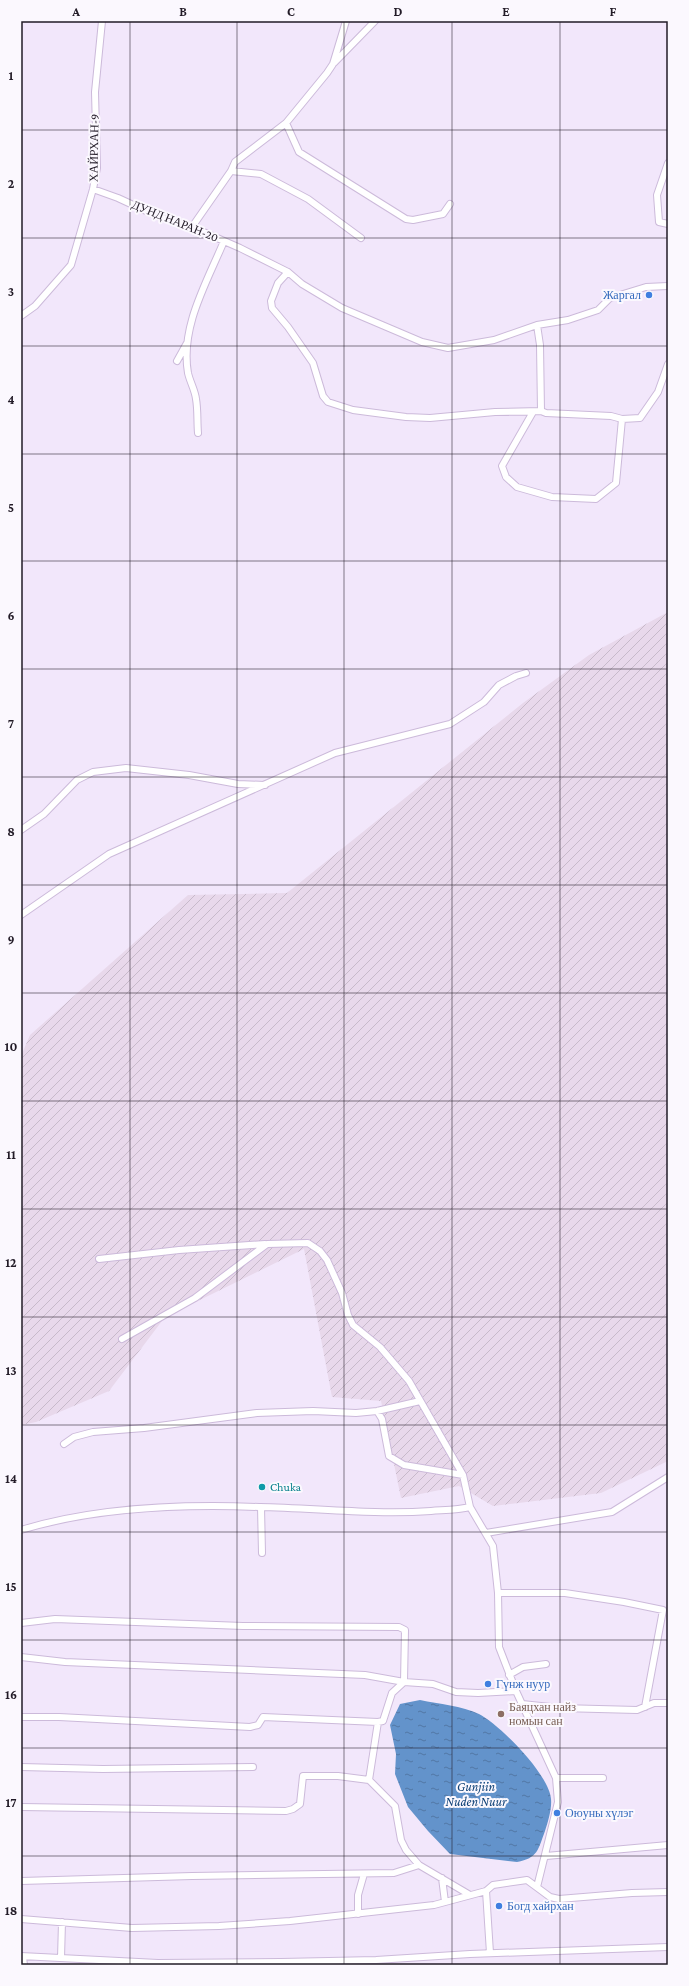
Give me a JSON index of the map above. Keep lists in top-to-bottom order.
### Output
{
  "streets": {
    "street": ["ХАЙРХАН-9", "ДУНД НАРАН-20"]
  },
  "crossings": [
    ["ХАЙРХАН-9", "ДУНД НАРАН-20"]
  ],
  "water": ["Gunjiin Nuden Nuur"],
  "places": [
    "Жаргал",
    "Chuka",
    "Гүнж нуур",
    "Баяцхан найз номын сан",
    "Оюуны хүлэг",
    "Богд хайрхан"
  ],
  "grid": {
    "columns": [
      "A",
      "B",
      "C",
      "D",
      "E",
      "F"
    ],
    "rows": [
      "1",
      "2",
      "3",
      "4",
      "5",
      "6",
      "7",
      "8",
      "9",
      "10",
      "11",
      "12",
      "13",
      "14",
      "15",
      "16",
      "17",
      "18"
    ]
  }
}
